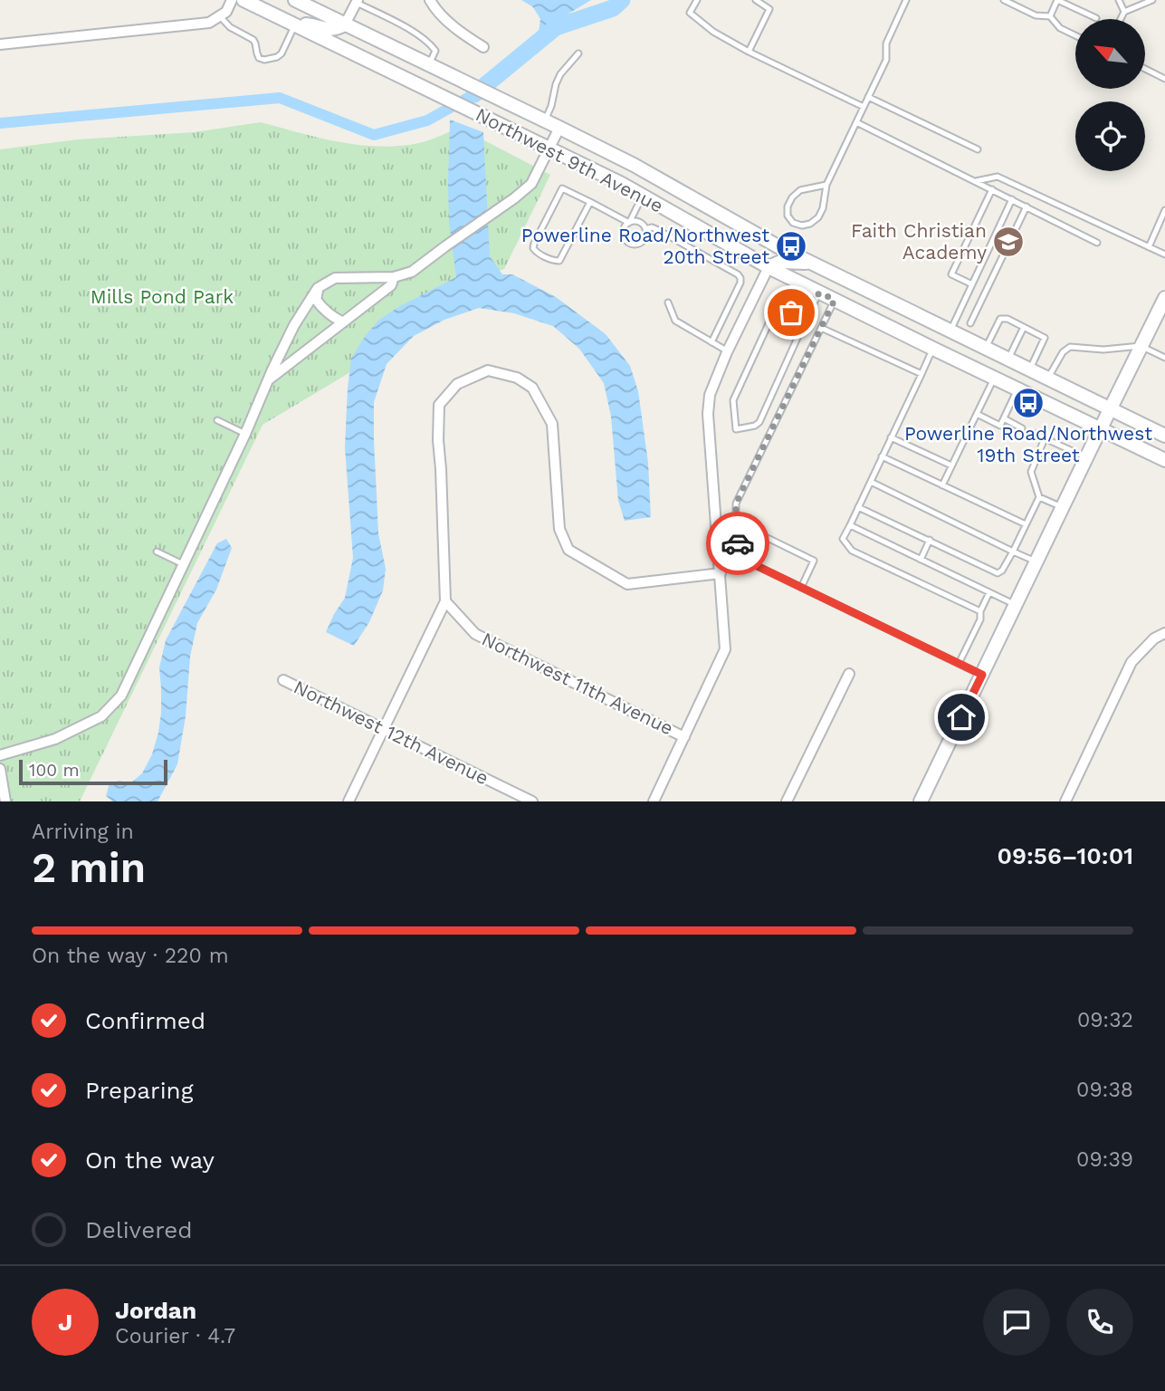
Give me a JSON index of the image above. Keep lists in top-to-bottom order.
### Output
{
  "streets": {
    "main road": ["Northwest 9th Avenue"],
    "street": ["Northwest 11th Avenue", "Northwest 12th Avenue"]
  },
  "parks": ["Mills Pond Park"],
  "places": {
    "school or university": ["Faith Christian Academy"],
    "bus stop": ["Powerline Road/Northwest 20th Street", "Powerline Road/Northwest 19th Street"]
  },
  "scale_bar": "100 m",
  "north": "top left",
  "page": {
    "scale": "100 m",
    "heading": ["2 min", "Arriving in", "09:56–10:01"],
    "panel": ["Jordan", "Courier · 4.7"],
    "bar": "On the way · 220 m",
    "list": [
      ["Confirmed", "09:32"],
      ["Preparing", "09:38"],
      ["On the way", "09:39"],
      "Delivered"
    ],
    "round": "J"
  }
}
